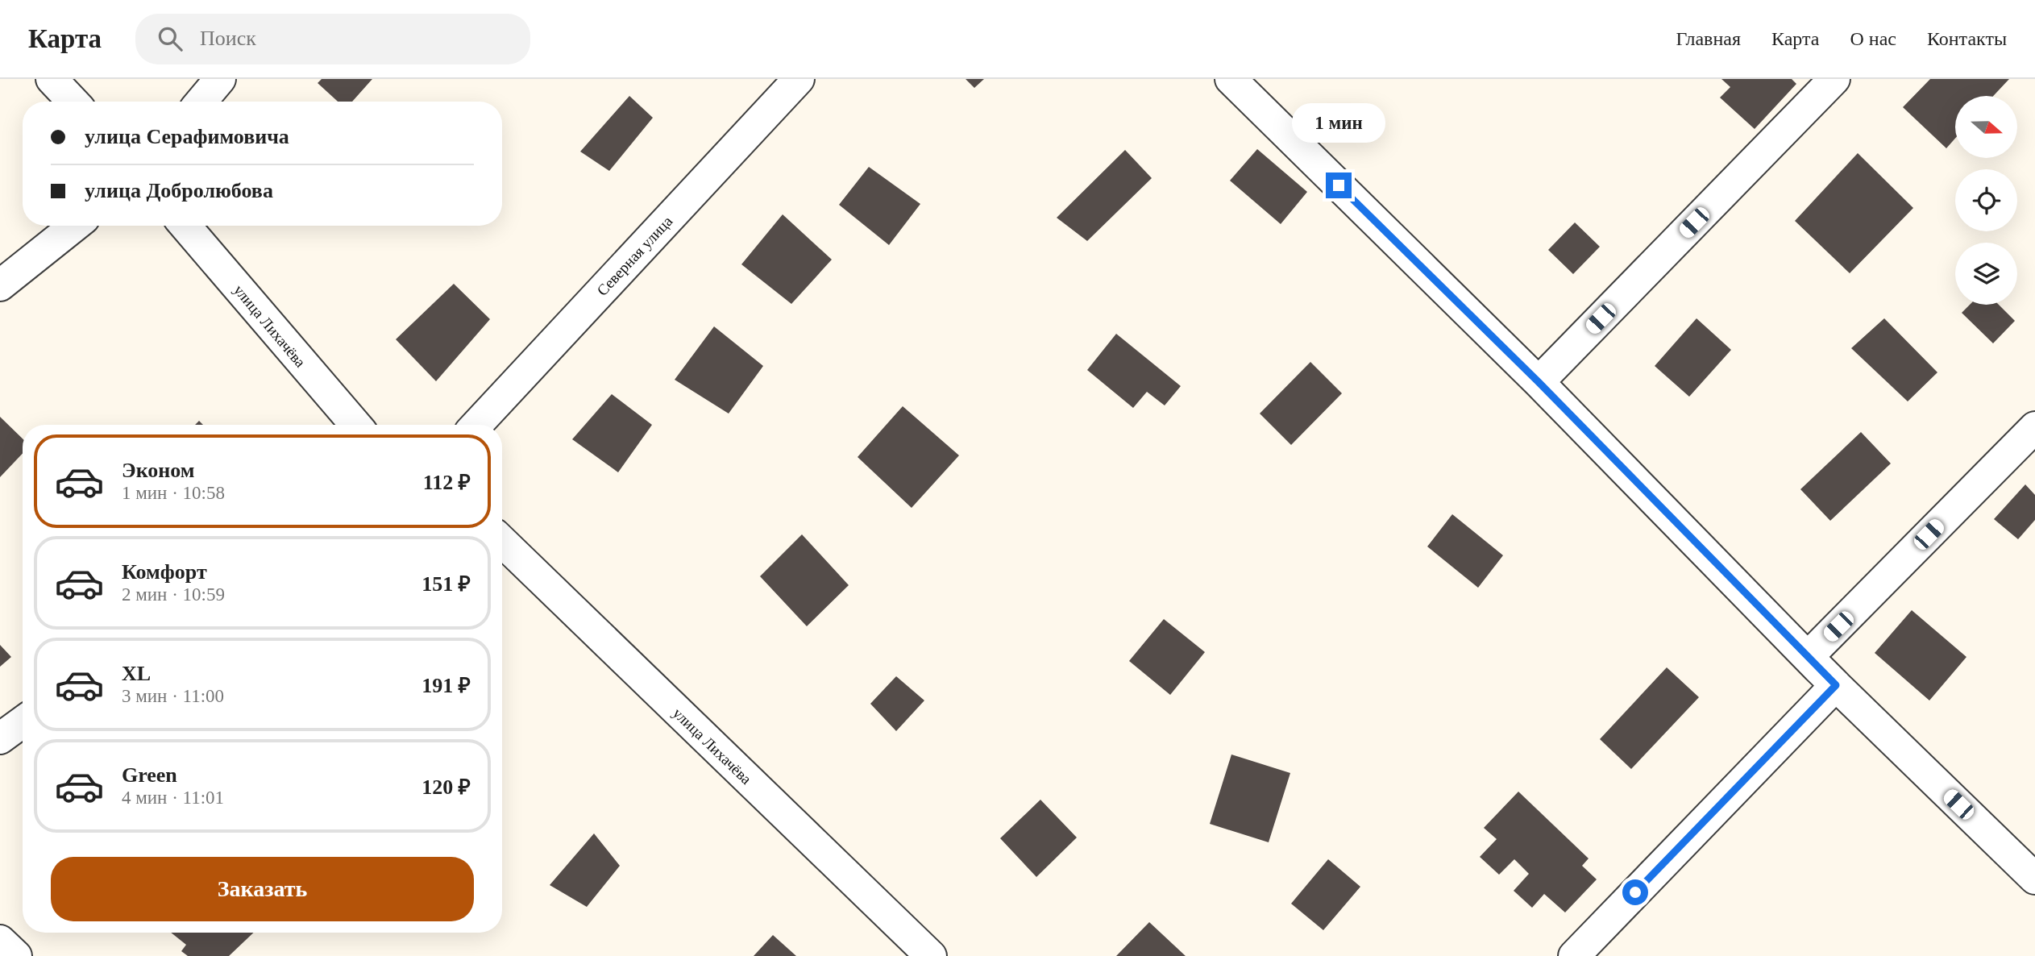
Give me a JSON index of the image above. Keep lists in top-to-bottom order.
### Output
{
  "streets": {
    "street": ["Северная улица", "улица Лихачёва"]
  },
  "north": "right",
  "page": {
    "header": "Карта",
    "search": "Поиск",
    "nav": [
      "Главная",
      "Карта",
      "О нас",
      "Контакты"
    ],
    "banner": ["улица Серафимовича", "улица Добролюбова"],
    "bubble": "1 мин",
    "list": [
      {
        "name": "Эконом",
        "note": "1 мин · 10:58",
        "value": "112 ₽"
      },
      {
        "name": "Комфорт",
        "note": "2 мин · 10:59",
        "value": "151 ₽"
      },
      {
        "name": "XL",
        "note": "3 мин · 11:00",
        "value": "191 ₽"
      },
      {
        "name": "Green",
        "note": "4 мин · 11:01",
        "value": "120 ₽"
      }
    ],
    "buttons": "Заказать"
  }
}
